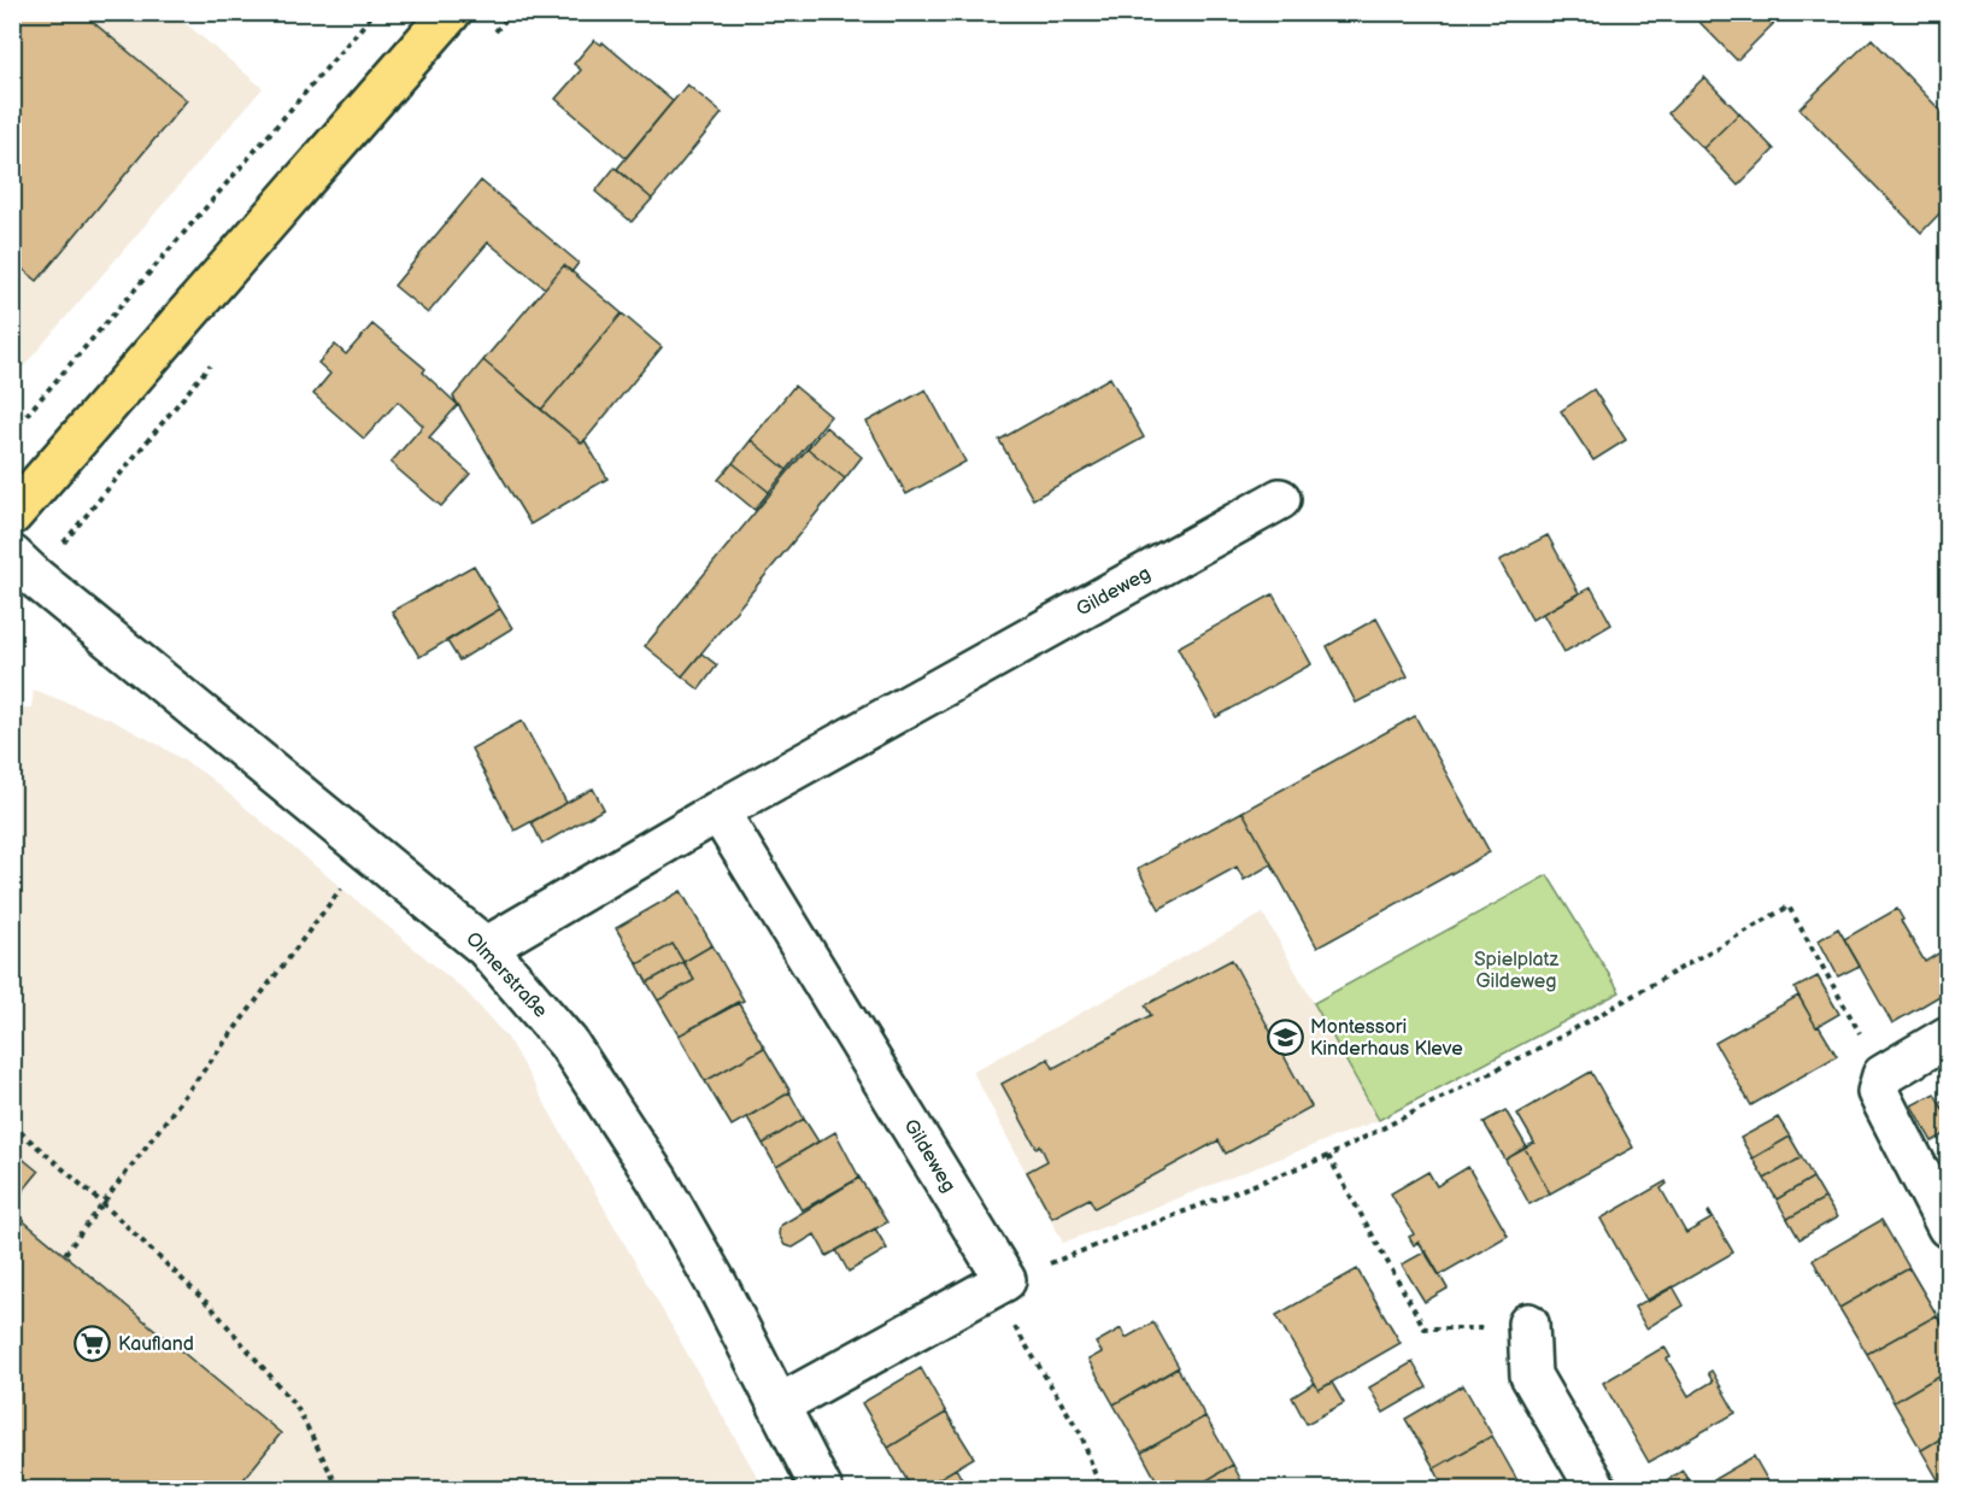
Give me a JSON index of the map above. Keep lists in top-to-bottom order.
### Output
{
  "streets": {
    "street": ["Gildeweg", "Olmerstraße"]
  },
  "crossings": [
    ["Gildeweg", "Olmerstraße"]
  ],
  "parks": ["Spielplatz Gildeweg"],
  "places": {
    "school or university": ["Montessori Kinderhaus Kleve"],
    "supermarket": ["Kaufland"]
  }
}
